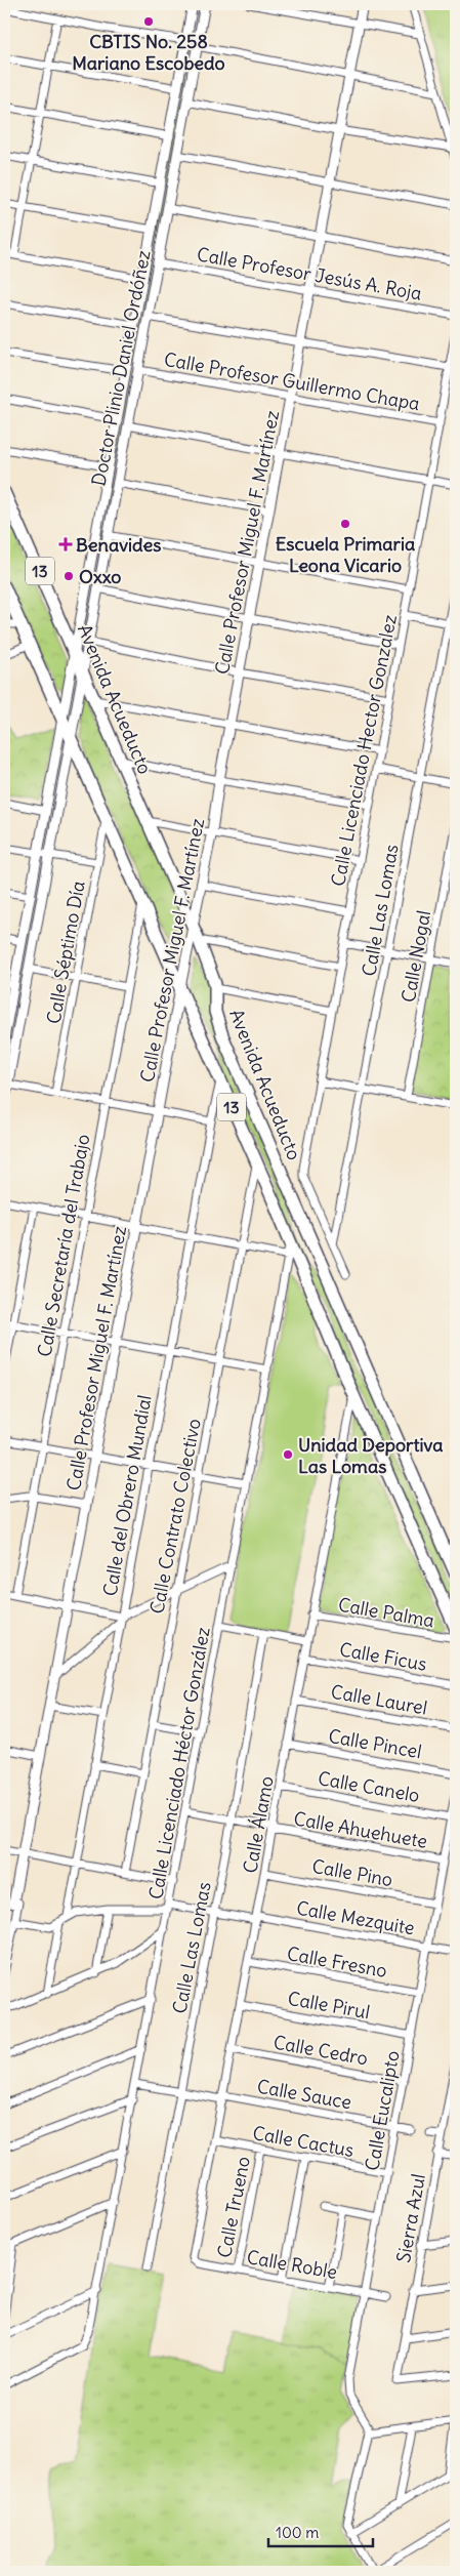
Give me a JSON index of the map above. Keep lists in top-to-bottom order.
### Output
{
  "streets": {
    "main road": ["13", "Avenida Acueducto"],
    "street": [
      "Calle Profesor Jesús A. Roja",
      "Doctor Plinio Daniel Ordóñez",
      "Calle Profesor Guillermo Chapa",
      "Calle Profesor Miguel F. Martínez",
      "Calle Licenciado Hector Gonzalez",
      "Calle Las Lomas",
      "Calle Séptimo Día",
      "Calle Nogal",
      "Calle Secretaría del Trabajo",
      "Calle del Obrero Mundial",
      "Calle Contrato Colectivo",
      "Calle Palma",
      "Calle Ficus",
      "Calle Laurel",
      "Calle Pincel",
      "Calle Licenciado Héctor González",
      "Calle Canelo",
      "Calle Álamo",
      "Calle Ahuehuete",
      "Calle Pino",
      "Calle Mezquite",
      "Calle Fresno",
      "Calle Pirul",
      "Calle Cedro",
      "Calle Sauce",
      "Calle Eucalipto",
      "Calle Cactus",
      "Calle Trueno",
      "Sierra Azul",
      "Calle Roble"
    ]
  },
  "crossings": [
    ["Calle Profesor Jesús A. Roja", "Doctor Plinio Daniel Ordóñez"],
    ["Calle Profesor Jesús A. Roja", "Calle Profesor Miguel F. Martínez"],
    ["Doctor Plinio Daniel Ordóñez", "Calle Profesor Guillermo Chapa"],
    ["Doctor Plinio Daniel Ordóñez", "13"],
    ["Doctor Plinio Daniel Ordóñez", "Avenida Acueducto"],
    ["Calle Profesor Guillermo Chapa", "Calle Profesor Miguel F. Martínez"],
    ["Calle Profesor Guillermo Chapa", "Calle Licenciado Hector Gonzalez"],
    ["Calle Profesor Miguel F. Martínez", "13"],
    ["Calle Profesor Miguel F. Martínez", "Avenida Acueducto"],
    ["13", "Calle Séptimo Día"],
    ["13", "Calle Secretaría del Trabajo"],
    ["13", "Calle del Obrero Mundial"],
    ["13", "Calle Contrato Colectivo"],
    ["13", "Calle Licenciado Héctor González"],
    ["13", "Calle Álamo"],
    ["Calle Licenciado Hector Gonzalez", "Calle Las Lomas"],
    ["Calle Las Lomas", "Calle Ahuehuete"],
    ["Calle Las Lomas", "Calle Mezquite"],
    ["Calle Las Lomas", "Calle Sauce"],
    ["Calle del Obrero Mundial", "Calle Mezquite"],
    ["Calle Palma", "Calle Álamo"],
    ["Calle Ficus", "Calle Álamo"],
    ["Calle Laurel", "Calle Álamo"],
    ["Calle Pincel", "Calle Álamo"],
    ["Calle Licenciado Héctor González", "Calle Ahuehuete"],
    ["Calle Licenciado Héctor González", "Calle Mezquite"],
    ["Calle Licenciado Héctor González", "Calle Sauce"],
    ["Calle Canelo", "Calle Álamo"],
    ["Calle Canelo", "Calle Eucalipto"],
    ["Calle Álamo", "Calle Ahuehuete"],
    ["Calle Álamo", "Calle Pino"],
    ["Calle Álamo", "Calle Mezquite"],
    ["Calle Álamo", "Calle Fresno"],
    ["Calle Álamo", "Calle Pirul"],
    ["Calle Álamo", "Calle Cedro"],
    ["Calle Álamo", "Calle Sauce"],
    ["Calle Álamo", "Calle Cactus"],
    ["Calle Álamo", "Calle Roble"],
    ["Calle Ahuehuete", "Calle Eucalipto"],
    ["Calle Pino", "Calle Eucalipto"],
    ["Calle Mezquite", "Calle Eucalipto"],
    ["Calle Fresno", "Calle Eucalipto"],
    ["Calle Pirul", "Calle Eucalipto"],
    ["Calle Cedro", "Calle Eucalipto"],
    ["Calle Sauce", "Calle Eucalipto"],
    ["Calle Eucalipto", "Calle Cactus"],
    ["Calle Eucalipto", "Calle Roble"],
    ["Calle Cactus", "Calle Trueno"],
    ["Calle Trueno", "Calle Roble"]
  ],
  "places": {
    "other": [
      "CBTIS No. 258 Mariano Escobedo",
      "Escuela Primaria Leona Vicario",
      "Oxxo",
      "Unidad Deportiva Las Lomas"
    ],
    "health": ["Benavides"]
  },
  "scale_bar": "100 m"
}
